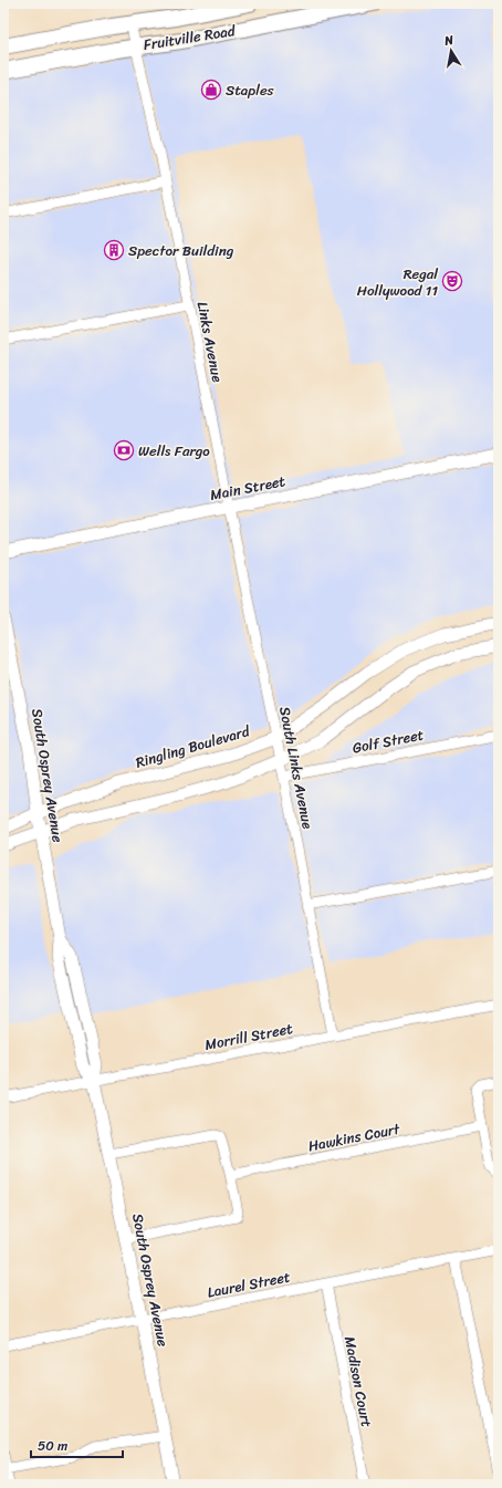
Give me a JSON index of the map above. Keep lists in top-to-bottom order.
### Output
{
  "streets": {
    "main road": ["Fruitville Road"],
    "street": [
      "Links Avenue",
      "Main Street",
      "Golf Street",
      "Ringling Boulevard",
      "South Links Avenue",
      "South Osprey Avenue",
      "Morrill Street",
      "Hawkins Court",
      "Laurel Street",
      "Madison Court"
    ]
  },
  "crossings": [
    ["Fruitville Road", "Links Avenue"],
    ["Links Avenue", "Main Street"],
    ["Links Avenue", "South Links Avenue"],
    ["Main Street", "South Links Avenue"],
    ["Golf Street", "South Links Avenue"],
    ["Ringling Boulevard", "South Links Avenue"],
    ["Ringling Boulevard", "South Osprey Avenue"],
    ["South Links Avenue", "Morrill Street"],
    ["South Osprey Avenue", "Morrill Street"],
    ["South Osprey Avenue", "Laurel Street"],
    ["Laurel Street", "Madison Court"]
  ],
  "places": {
    "shop": ["Staples"],
    "building": ["Spector Building"],
    "theatre": ["Regal Hollywood 11"],
    "bank": ["Wells Fargo"]
  },
  "scale_bar": "50 m",
  "north": "top"
}
